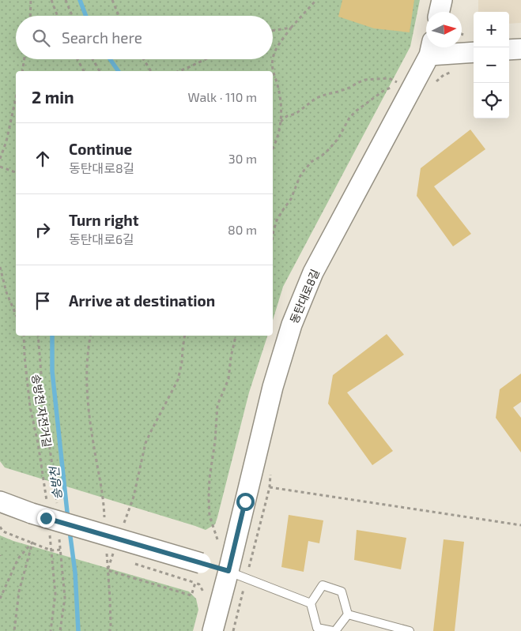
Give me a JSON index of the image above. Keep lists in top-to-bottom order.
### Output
{
  "streets": {
    "street": ["동탄대로8길"],
    "path": ["송방천 자전거길"]
  },
  "water": ["송방천"],
  "north": "right",
  "page": {
    "map_buttons": ["+", "−"],
    "search": "Search here",
    "heading": ["2 min", "Walk · 110 m"],
    "list": [
      ["Continue", "동탄대로8길", "30 m"],
      ["Turn right", "동탄대로6길", "80 m"],
      "Arrive at destination"
    ]
  }
}
